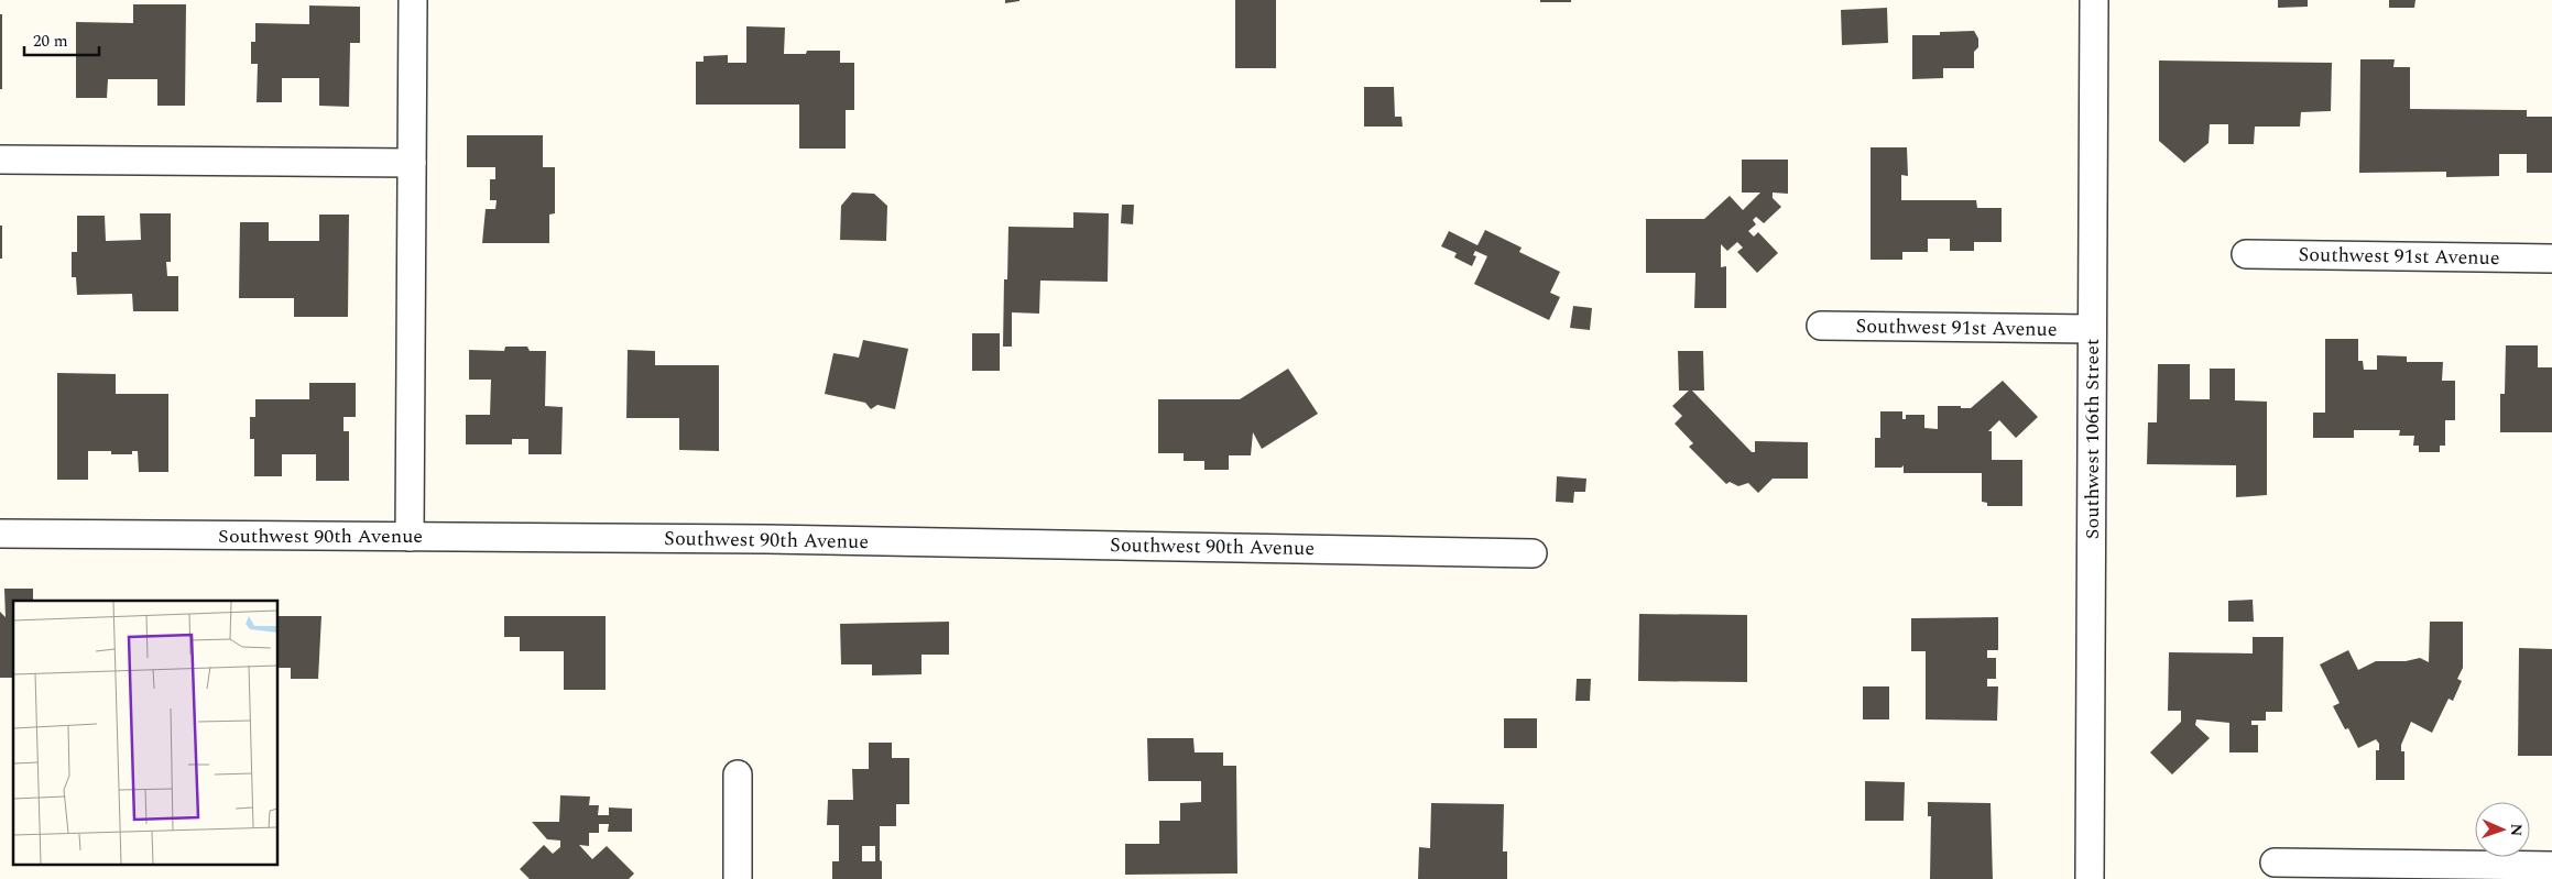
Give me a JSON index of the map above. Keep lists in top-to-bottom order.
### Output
{
  "streets": {
    "street": ["Southwest 91st Avenue", "Southwest 106th Street", "Southwest 90th Avenue"]
  },
  "crossings": [
    ["Southwest 91st Avenue", "Southwest 106th Street"]
  ],
  "scale_bar": "20 m",
  "north": "right"
}
